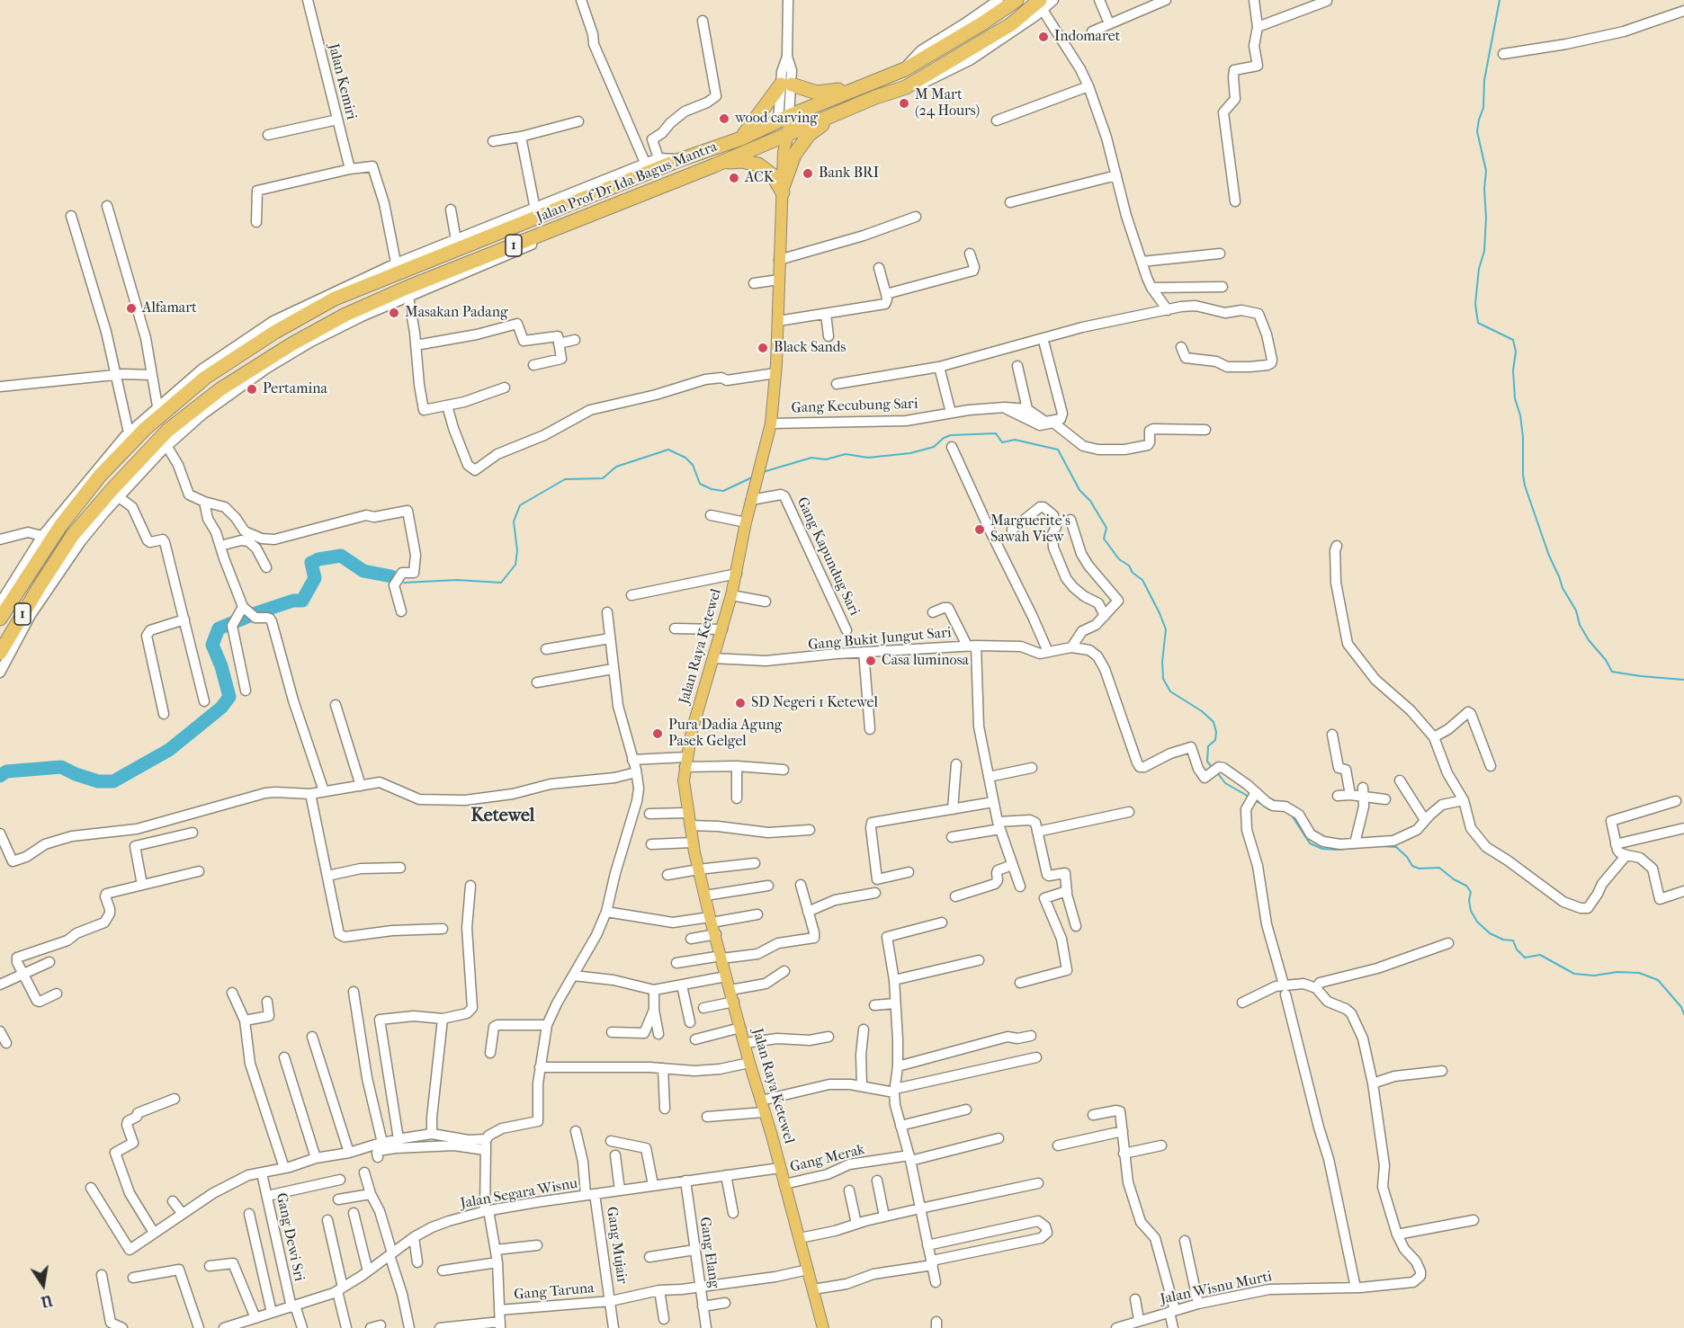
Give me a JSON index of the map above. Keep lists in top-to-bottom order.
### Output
{
  "streets": {
    "highway": ["Jalan Prof Dr Ida Bagus Mantra", "1"],
    "main road": ["Jalan Raya Ketewel"],
    "street": [
      "Jalan Kemiri",
      "Gang Kecubung Sari",
      "Gang Kapundug Sari",
      "Gang Bukit Jungut Sari",
      "Gang Merak",
      "Jalan Segara Wisnu",
      "Gang Dewi Sri",
      "Gang Mujair",
      "Gang Elang",
      "Jalan Wisnu Murti",
      "Gang Taruna"
    ]
  },
  "crossings": [
    ["Jalan Prof Dr Ida Bagus Mantra", "1"],
    ["Jalan Prof Dr Ida Bagus Mantra", "Jalan Raya Ketewel"],
    ["Gang Kecubung Sari", "Jalan Raya Ketewel"],
    ["Gang Kapundug Sari", "Jalan Raya Ketewel"],
    ["Gang Bukit Jungut Sari", "Jalan Raya Ketewel"],
    ["Jalan Raya Ketewel", "Gang Merak"],
    ["Jalan Raya Ketewel", "Jalan Segara Wisnu"],
    ["Jalan Raya Ketewel", "Gang Taruna"],
    ["Jalan Segara Wisnu", "Gang Dewi Sri"],
    ["Jalan Segara Wisnu", "Gang Mujair"],
    ["Jalan Segara Wisnu", "Gang Elang"],
    ["Gang Mujair", "Gang Taruna"],
    ["Gang Elang", "Gang Taruna"]
  ],
  "districts": ["Ketewel"],
  "places": [
    "Indomaret",
    "M Mart (24 Hours)",
    "wood carving",
    "Bank BRI",
    "ACK",
    "Alfamart",
    "Masakan Padang",
    "Black Sands",
    "Pertamina",
    "Marguerite's Sawah View",
    "Casa luminosa",
    "SD Negeri 1 Ketewel",
    "Pura Dadia Agung Pasek Gelgel"
  ],
  "north": "bottom"
}
